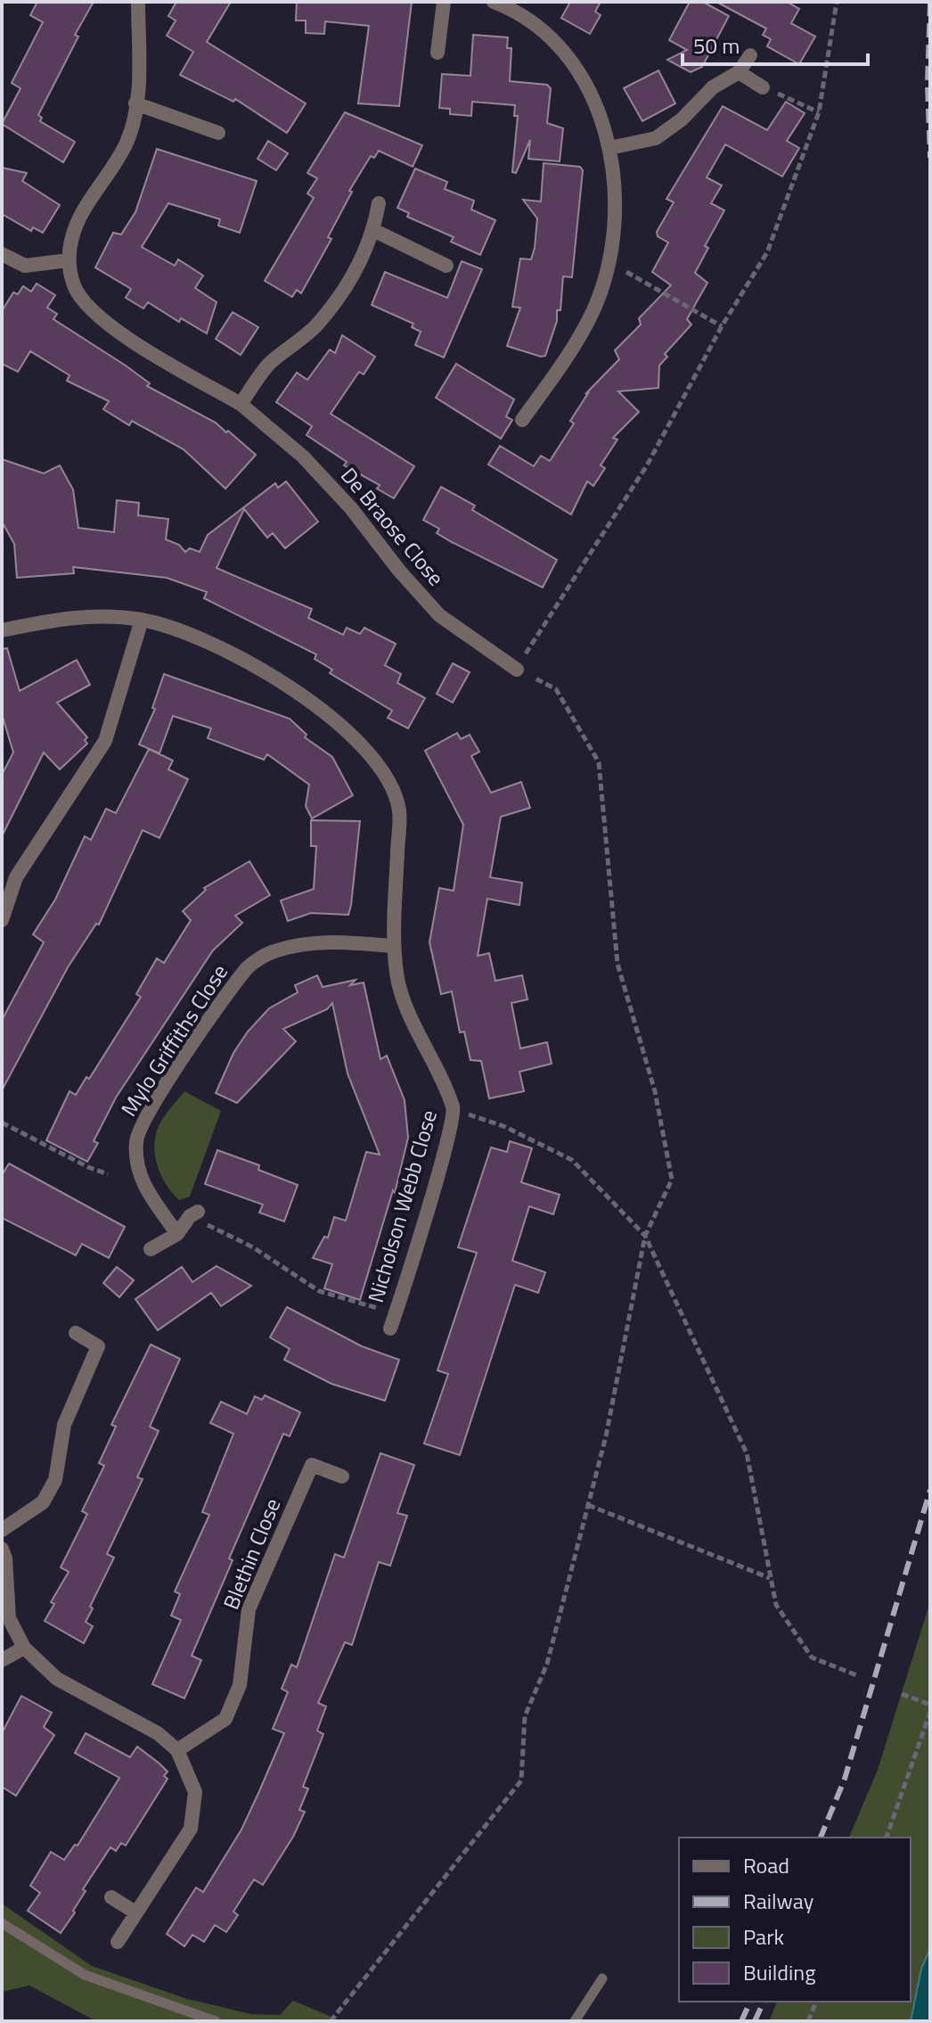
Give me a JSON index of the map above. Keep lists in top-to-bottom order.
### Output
{
  "streets": {
    "street": [
      "De Braose Close",
      "Mylo Griffiths Close",
      "Nicholson Webb Close",
      "Blethin Close"
    ]
  },
  "crossings": [
    ["Mylo Griffiths Close", "Nicholson Webb Close"]
  ],
  "legend": [
    "Road",
    "Railway",
    "Park",
    "Building"
  ],
  "scale_bar": "50 m"
}
